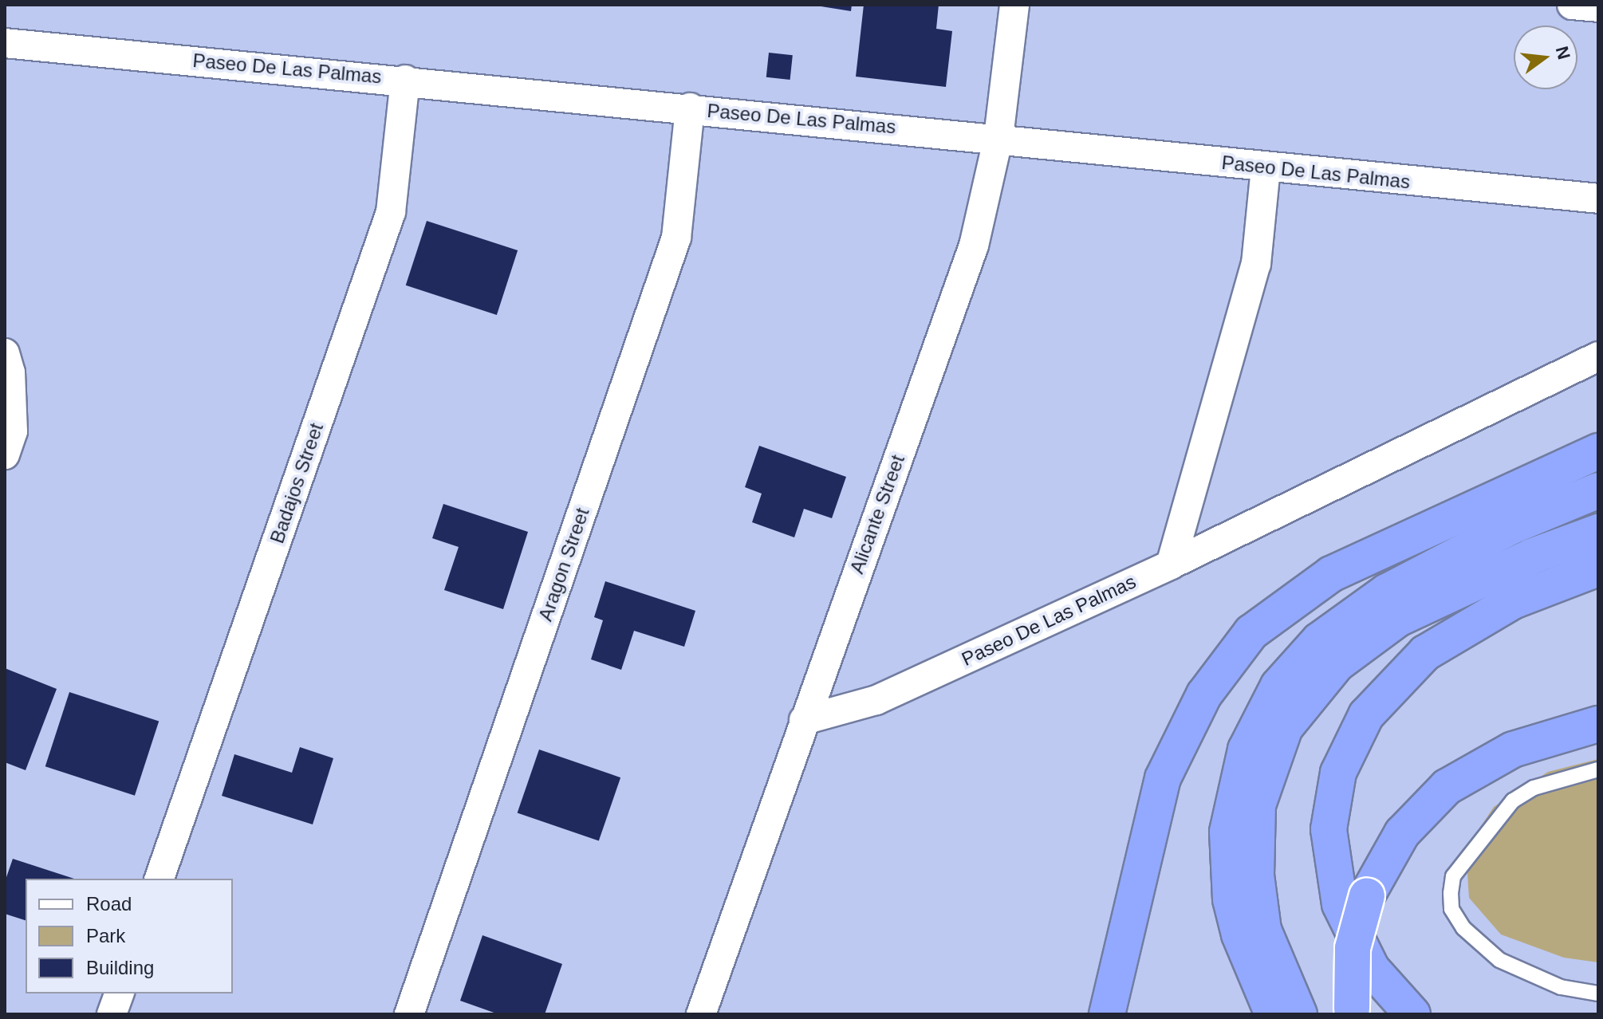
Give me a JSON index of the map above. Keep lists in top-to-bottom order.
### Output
{
  "streets": {
    "street": [
      "Paseo De Las Palmas",
      "Badajos Street",
      "Alicante Street",
      "Aragon Street"
    ]
  },
  "crossings": [
    ["Paseo De Las Palmas", "Badajos Street"],
    ["Paseo De Las Palmas", "Alicante Street"],
    ["Paseo De Las Palmas", "Aragon Street"]
  ],
  "legend": ["Road", "Park", "Building"],
  "north": "right"
}
